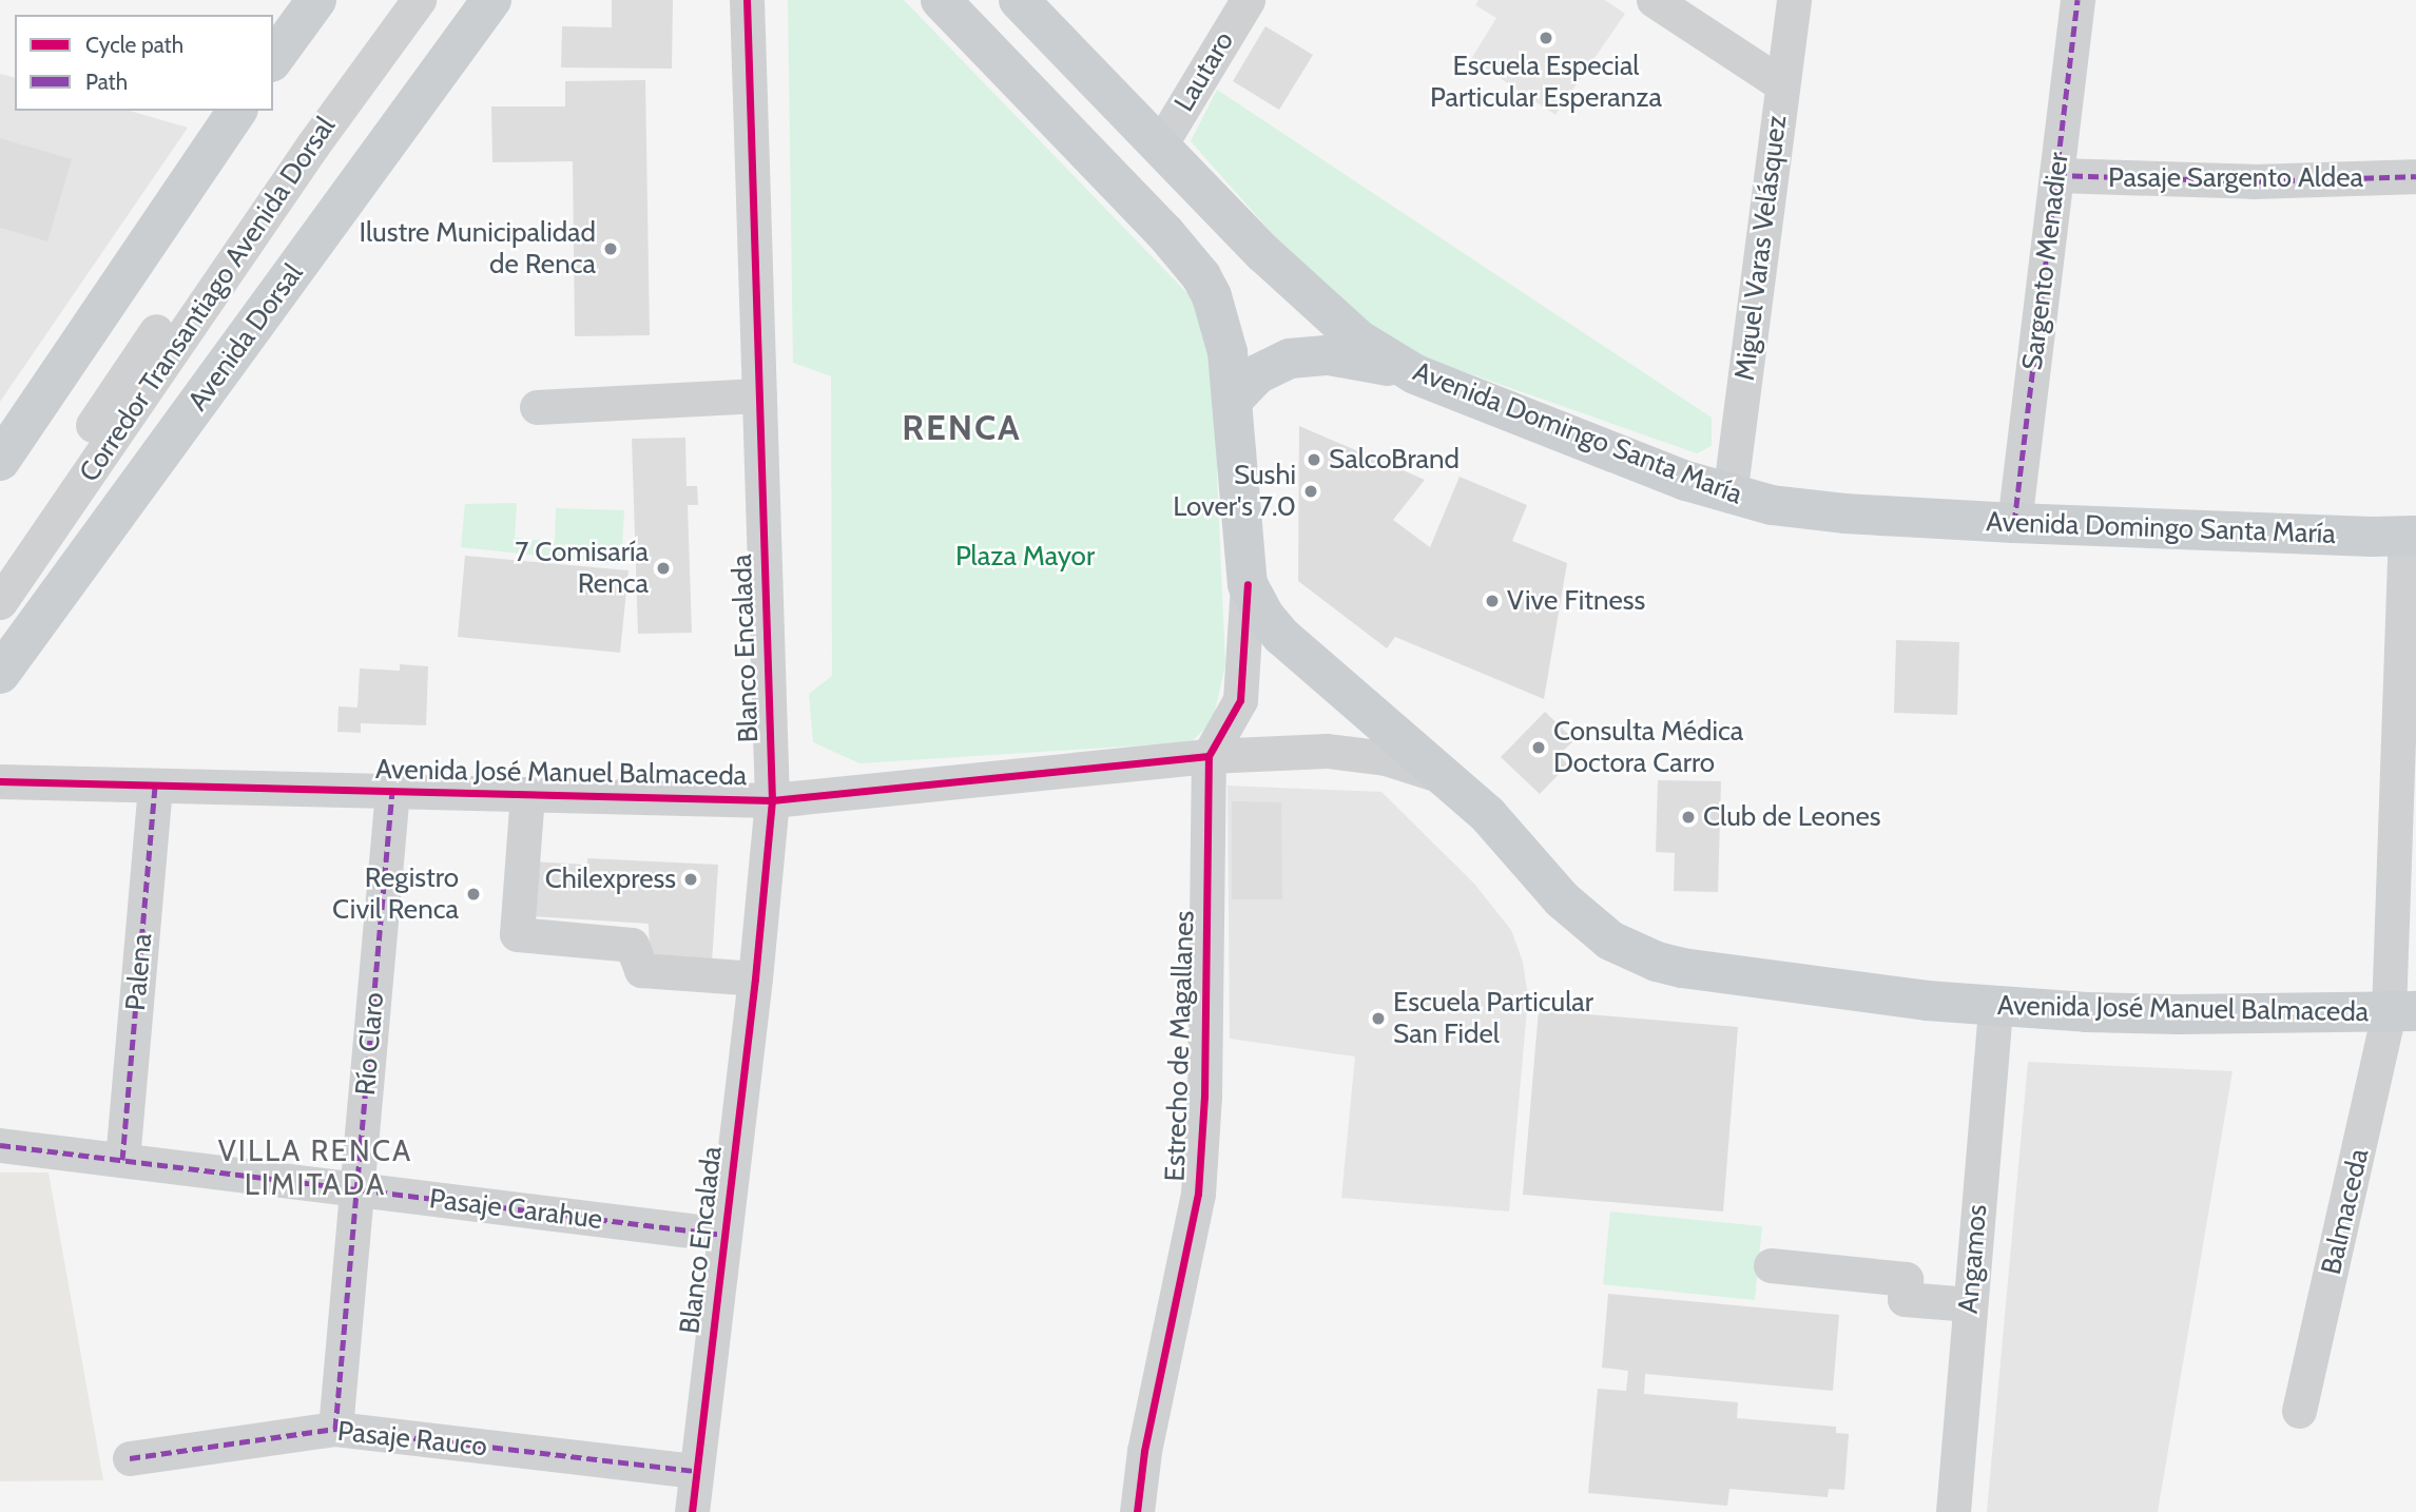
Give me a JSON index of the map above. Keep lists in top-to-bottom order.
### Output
{
  "streets": {
    "main road": ["Avenida Dorsal", "Avenida Domingo Santa María", "Avenida José Manuel Balmaceda"],
    "street": [
      "Lautaro",
      "Pasaje Sargento Aldea",
      "Miguel Varas Velásquez",
      "Sargento Menadier",
      "Corredor Transantiago Avenida Dorsal",
      "Blanco Encalada",
      "Palena",
      "Río Claro",
      "Estrecho de Magallanes",
      "Pasaje Carahue",
      "Balmaceda",
      "Angamos",
      "Pasaje Rauco"
    ]
  },
  "crossings": [
    ["Lautaro", "Avenida Domingo Santa María"],
    ["Pasaje Sargento Aldea", "Sargento Menadier"],
    ["Miguel Varas Velásquez", "Avenida Domingo Santa María"],
    ["Sargento Menadier", "Avenida Domingo Santa María"],
    ["Avenida Domingo Santa María", "Balmaceda"],
    ["Blanco Encalada", "Avenida José Manuel Balmaceda"],
    ["Blanco Encalada", "Pasaje Carahue"],
    ["Blanco Encalada", "Pasaje Rauco"],
    ["Avenida José Manuel Balmaceda", "Palena"],
    ["Avenida José Manuel Balmaceda", "Río Claro"],
    ["Avenida José Manuel Balmaceda", "Estrecho de Magallanes"],
    ["Avenida José Manuel Balmaceda", "Balmaceda"],
    ["Avenida José Manuel Balmaceda", "Angamos"],
    ["Palena", "Pasaje Carahue"],
    ["Río Claro", "Pasaje Carahue"],
    ["Río Claro", "Pasaje Rauco"]
  ],
  "districts": ["RENCA", "VILLA RENCA LIMITADA"],
  "parks": ["Plaza Mayor"],
  "places": [
    "Escuela Especial Particular Esperanza",
    "Ilustre Municipalidad de Renca",
    "SalcoBrand",
    "Sushi Lover's 7.0",
    "7 Comisaría Renca",
    "Vive Fitness",
    "Consulta Médica Doctora Carro",
    "Club de Leones",
    "Chilexpress",
    "Registro Civil Renca",
    "Escuela Particular San Fidel"
  ],
  "legend": ["Cycle path", "Path"]
}
